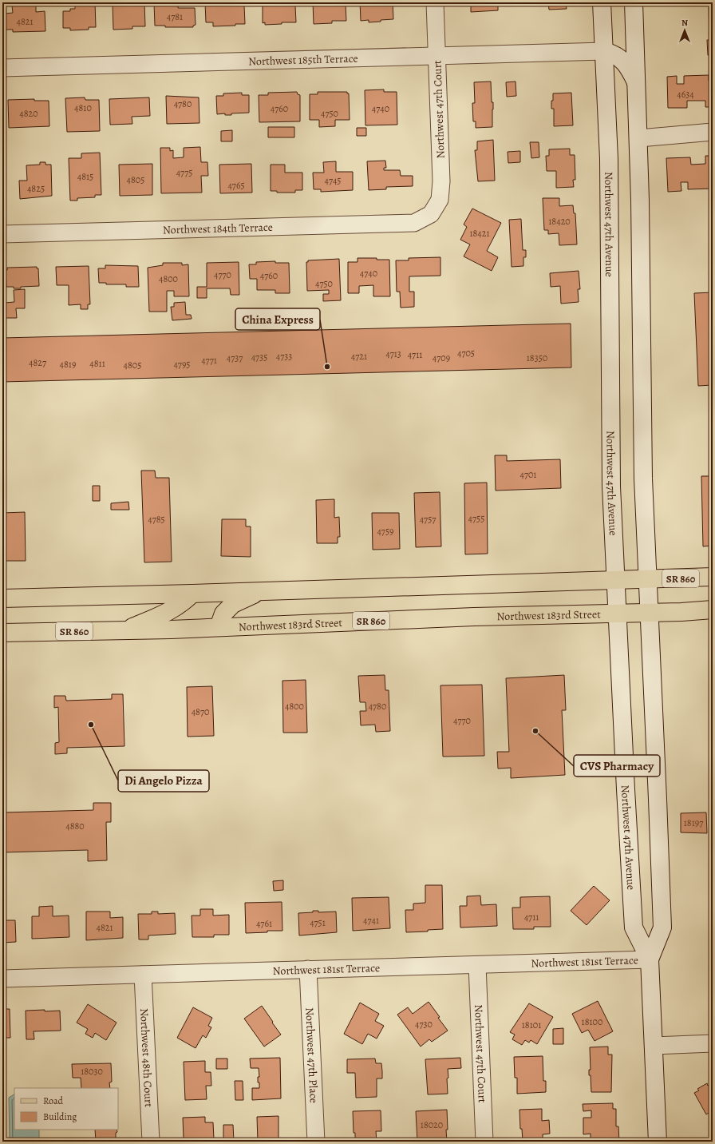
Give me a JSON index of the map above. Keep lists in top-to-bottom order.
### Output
{
  "streets": {
    "main road": ["Northwest 47th Avenue", "SR 860", "Northwest 183rd Street"],
    "street": [
      "Northwest 185th Terrace",
      "Northwest 47th Court",
      "Northwest 184th Terrace",
      "Northwest 181st Terrace",
      "Northwest 47th Place",
      "Northwest 48th Court"
    ]
  },
  "crossings": [
    ["Northwest 185th Terrace", "Northwest 47th Court"],
    ["Northwest 185th Terrace", "Northwest 47th Avenue"],
    ["Northwest 47th Court", "Northwest 184th Terrace"],
    ["Northwest 47th Court", "Northwest 181st Terrace"],
    ["Northwest 47th Avenue", "SR 860"],
    ["Northwest 47th Avenue", "Northwest 183rd Street"],
    ["Northwest 47th Avenue", "Northwest 181st Terrace"],
    ["Northwest 181st Terrace", "Northwest 47th Place"],
    ["Northwest 181st Terrace", "Northwest 48th Court"]
  ],
  "places": ["China Express", "Di Angelo Pizza", "CVS Pharmacy"],
  "house_numbers": [
    "4781",
    "4821",
    "4634",
    "4780",
    "4810",
    "4760",
    "4740",
    "4820",
    "4750",
    "4775",
    "4815",
    "4805",
    "4745",
    "4765",
    "4825",
    "18420",
    "18421",
    "4740",
    "4770",
    "4760",
    "4800",
    "4750",
    "4705",
    "4713",
    "4711",
    "4733",
    "4721",
    "4735",
    "4737",
    "4709",
    "18350",
    "4771",
    "4827",
    "4811",
    "4819",
    "4795",
    "4805",
    "4701",
    "4755",
    "4785",
    "4757",
    "4759",
    "4800",
    "4780",
    "4870",
    "4770",
    "18197",
    "4880",
    "4711",
    "4741",
    "4751",
    "4761",
    "4821",
    "18100",
    "4730",
    "18101",
    "18030",
    "18020"
  ],
  "legend": ["Road", "Building"],
  "north": "top"
}
